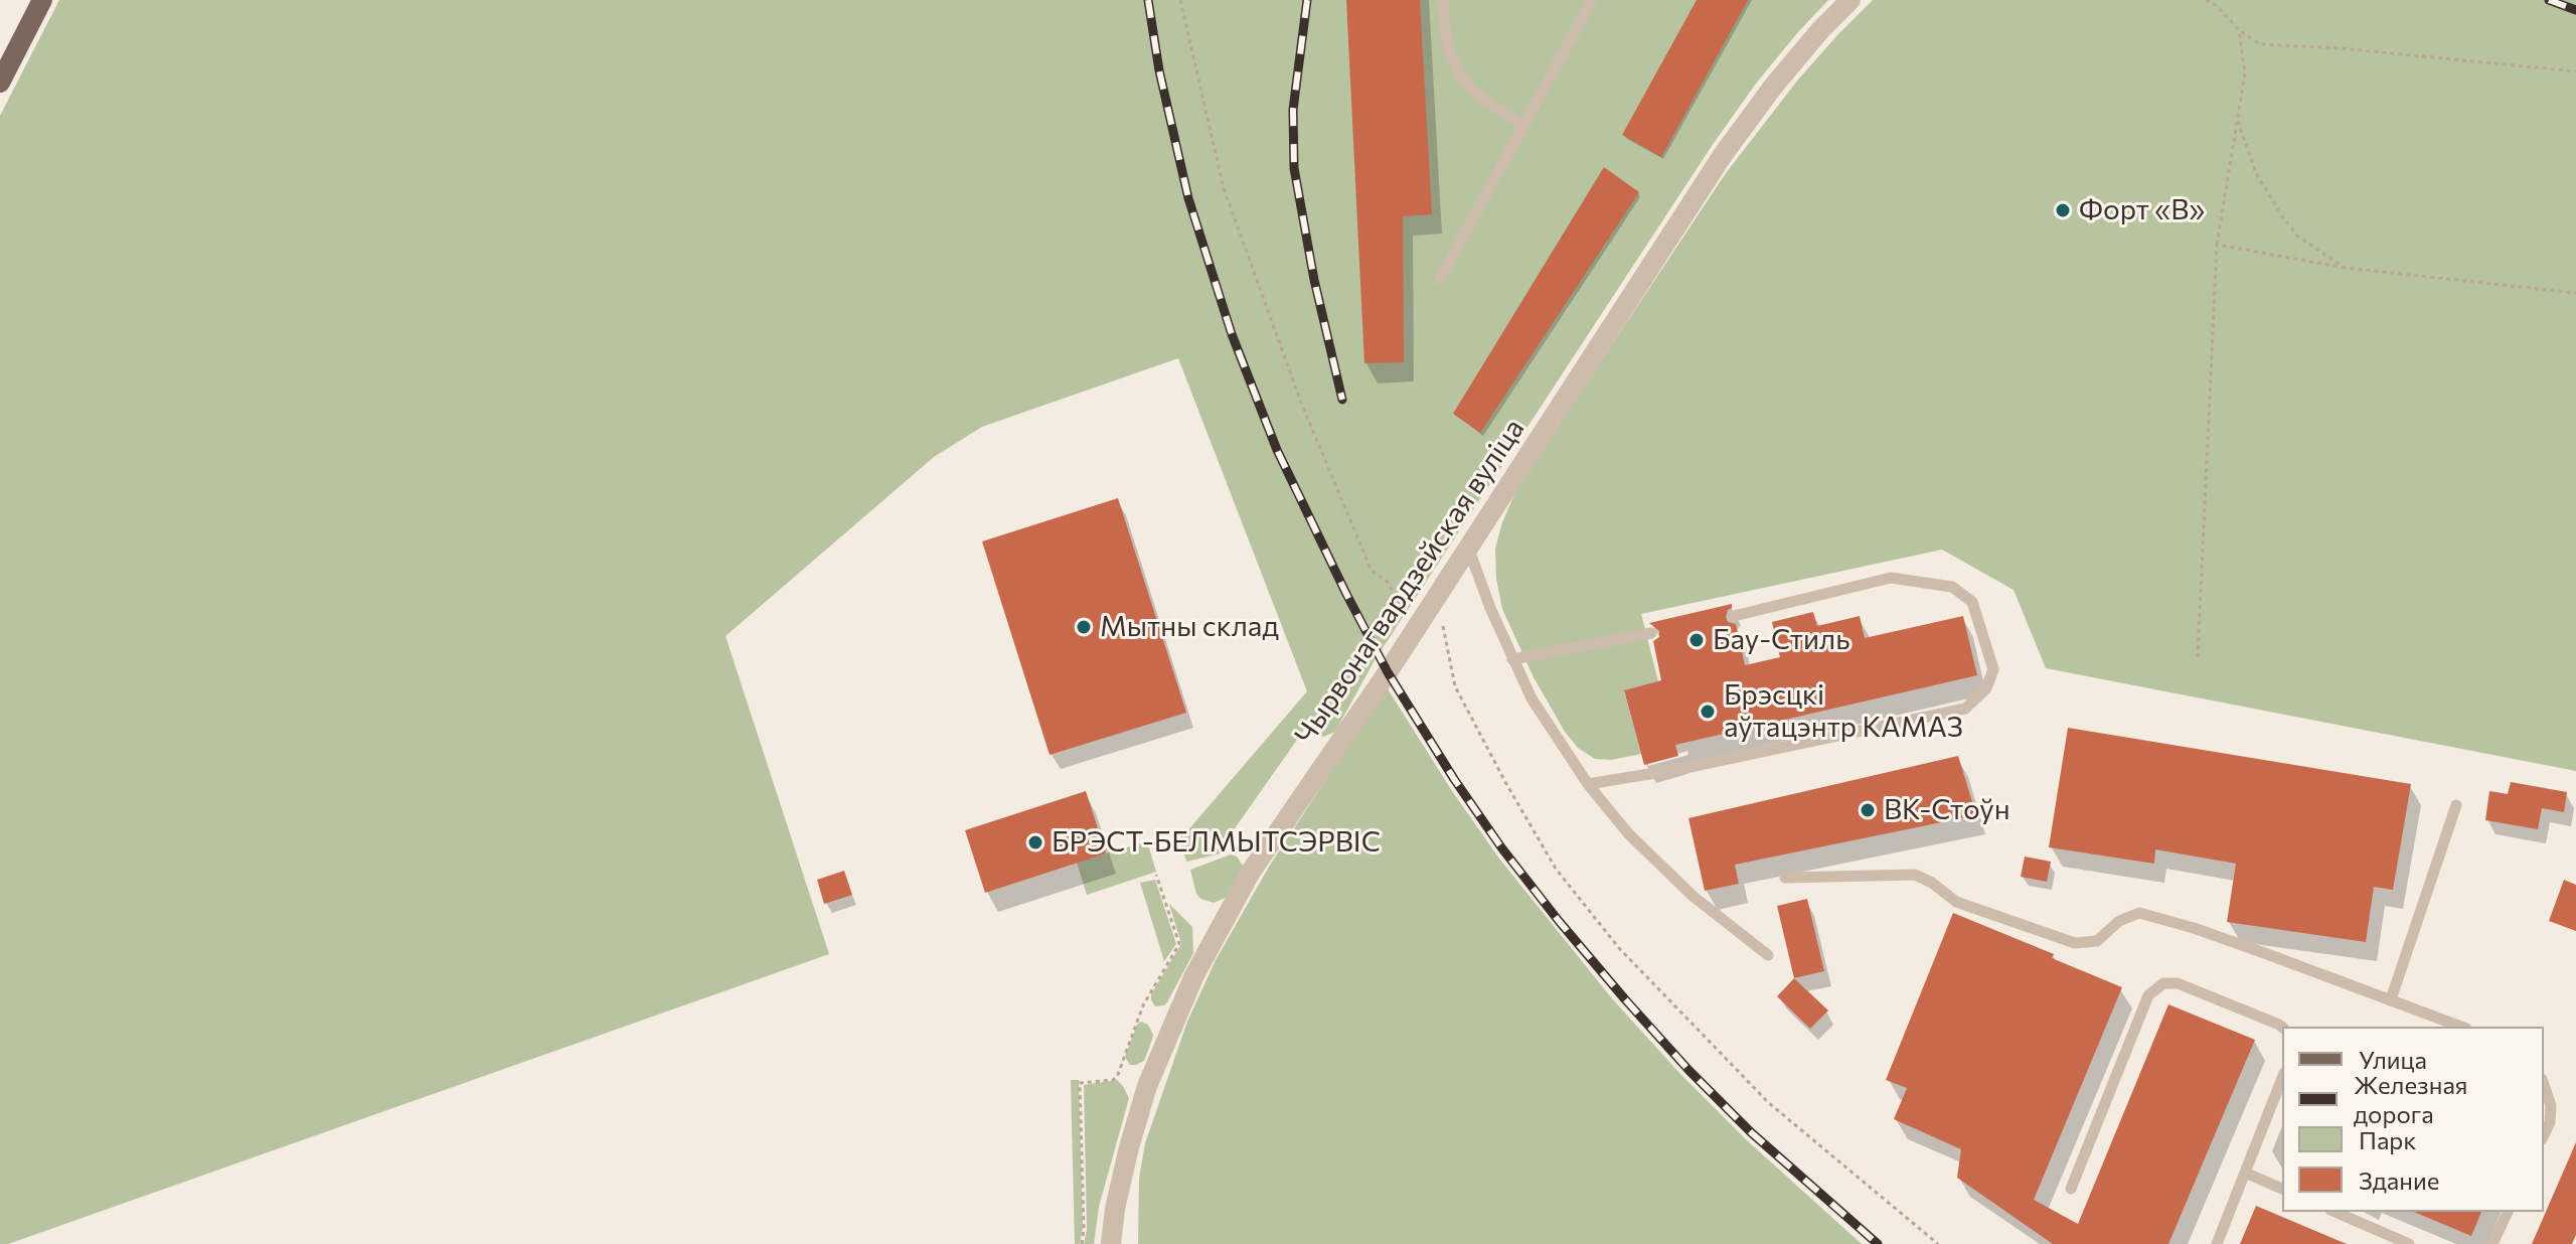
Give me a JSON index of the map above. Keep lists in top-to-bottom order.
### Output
{
  "streets": {
    "street": ["Чырвонагвардзейская вуліца"]
  },
  "places": [
    "Форт «В»",
    "Мытны склад",
    "Бау-Стиль",
    "Брэсцкі аўтацэнтр КАМАЗ",
    "ВК-Стоўн",
    "БРЭСТ-БЕЛМЫТСЭРВІС"
  ],
  "legend": [
    "Улица",
    "Железная дорога",
    "Парк",
    "Здание"
  ]
}
